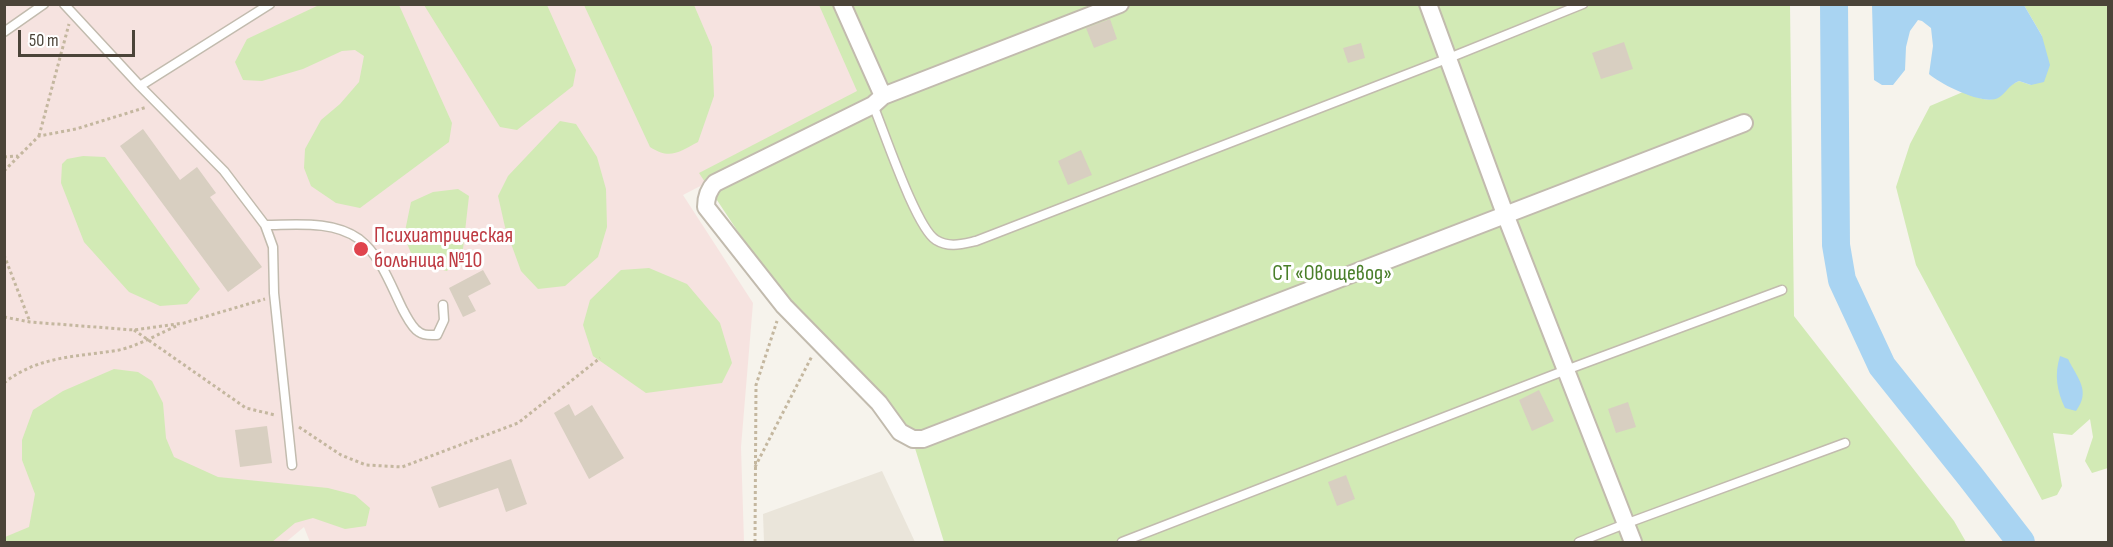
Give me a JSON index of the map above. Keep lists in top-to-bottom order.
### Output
{
  "parks": ["СТ «Овощевод»"],
  "places": ["Психиатрическая больница №10"],
  "scale_bar": "50 m"
}
